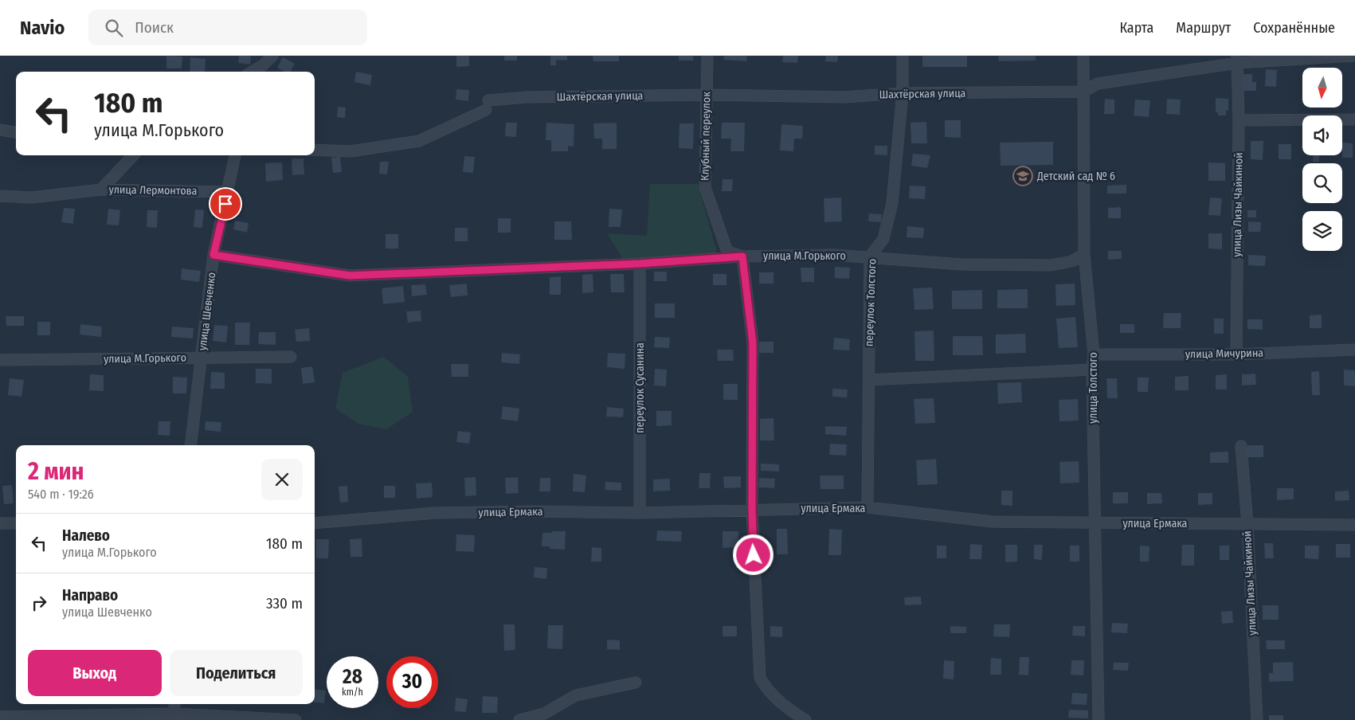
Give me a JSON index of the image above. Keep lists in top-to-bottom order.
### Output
{
  "streets": {
    "street": [
      "Шахтёрская улица",
      "Клубный переулок",
      "улица Лермонтова",
      "улица Лизы Чайкиной",
      "улица М.Горького",
      "переулок Толстого",
      "улица Шевченко",
      "улица Мичурина",
      "переулок Сусанина",
      "улица Толстого",
      "улица Ермака"
    ]
  },
  "crossings": [
    ["Шахтёрская улица", "Клубный переулок"],
    ["Шахтёрская улица", "улица Лизы Чайкиной"],
    ["Шахтёрская улица", "переулок Толстого"],
    ["Шахтёрская улица", "улица Толстого"],
    ["Клубный переулок", "улица М.Горького"],
    ["улица Лермонтова", "улица Шевченко"],
    ["улица Лизы Чайкиной", "улица Мичурина"],
    ["улица Лизы Чайкиной", "улица Ермака"],
    ["улица М.Горького", "переулок Толстого"],
    ["улица М.Горького", "улица Шевченко"],
    ["улица М.Горького", "переулок Сусанина"],
    ["улица М.Горького", "улица Толстого"],
    ["переулок Толстого", "улица Ермака"],
    ["улица Мичурина", "улица Толстого"],
    ["переулок Сусанина", "улица Ермака"],
    ["улица Толстого", "улица Ермака"]
  ],
  "places": {
    "school or university": ["Детский сад № 6"]
  },
  "north": "bottom",
  "page": {
    "header": "Navio",
    "search": "Поиск",
    "nav": ["Карта", "Маршрут", "Сохранённые"],
    "turn": ["180 m", "улица М.Горького"],
    "heading": ["2 мин", "540 m · 19:26"],
    "list": [
      {
        "name": "Налево",
        "note": "улица М.Горького",
        "value": "180 m"
      },
      {
        "name": "Направо",
        "note": "улица Шевченко",
        "value": "330 m"
      }
    ],
    "buttons": ["Выход", "Поделиться"],
    "speed": "28 km/h",
    "limit": "30"
  }
}
